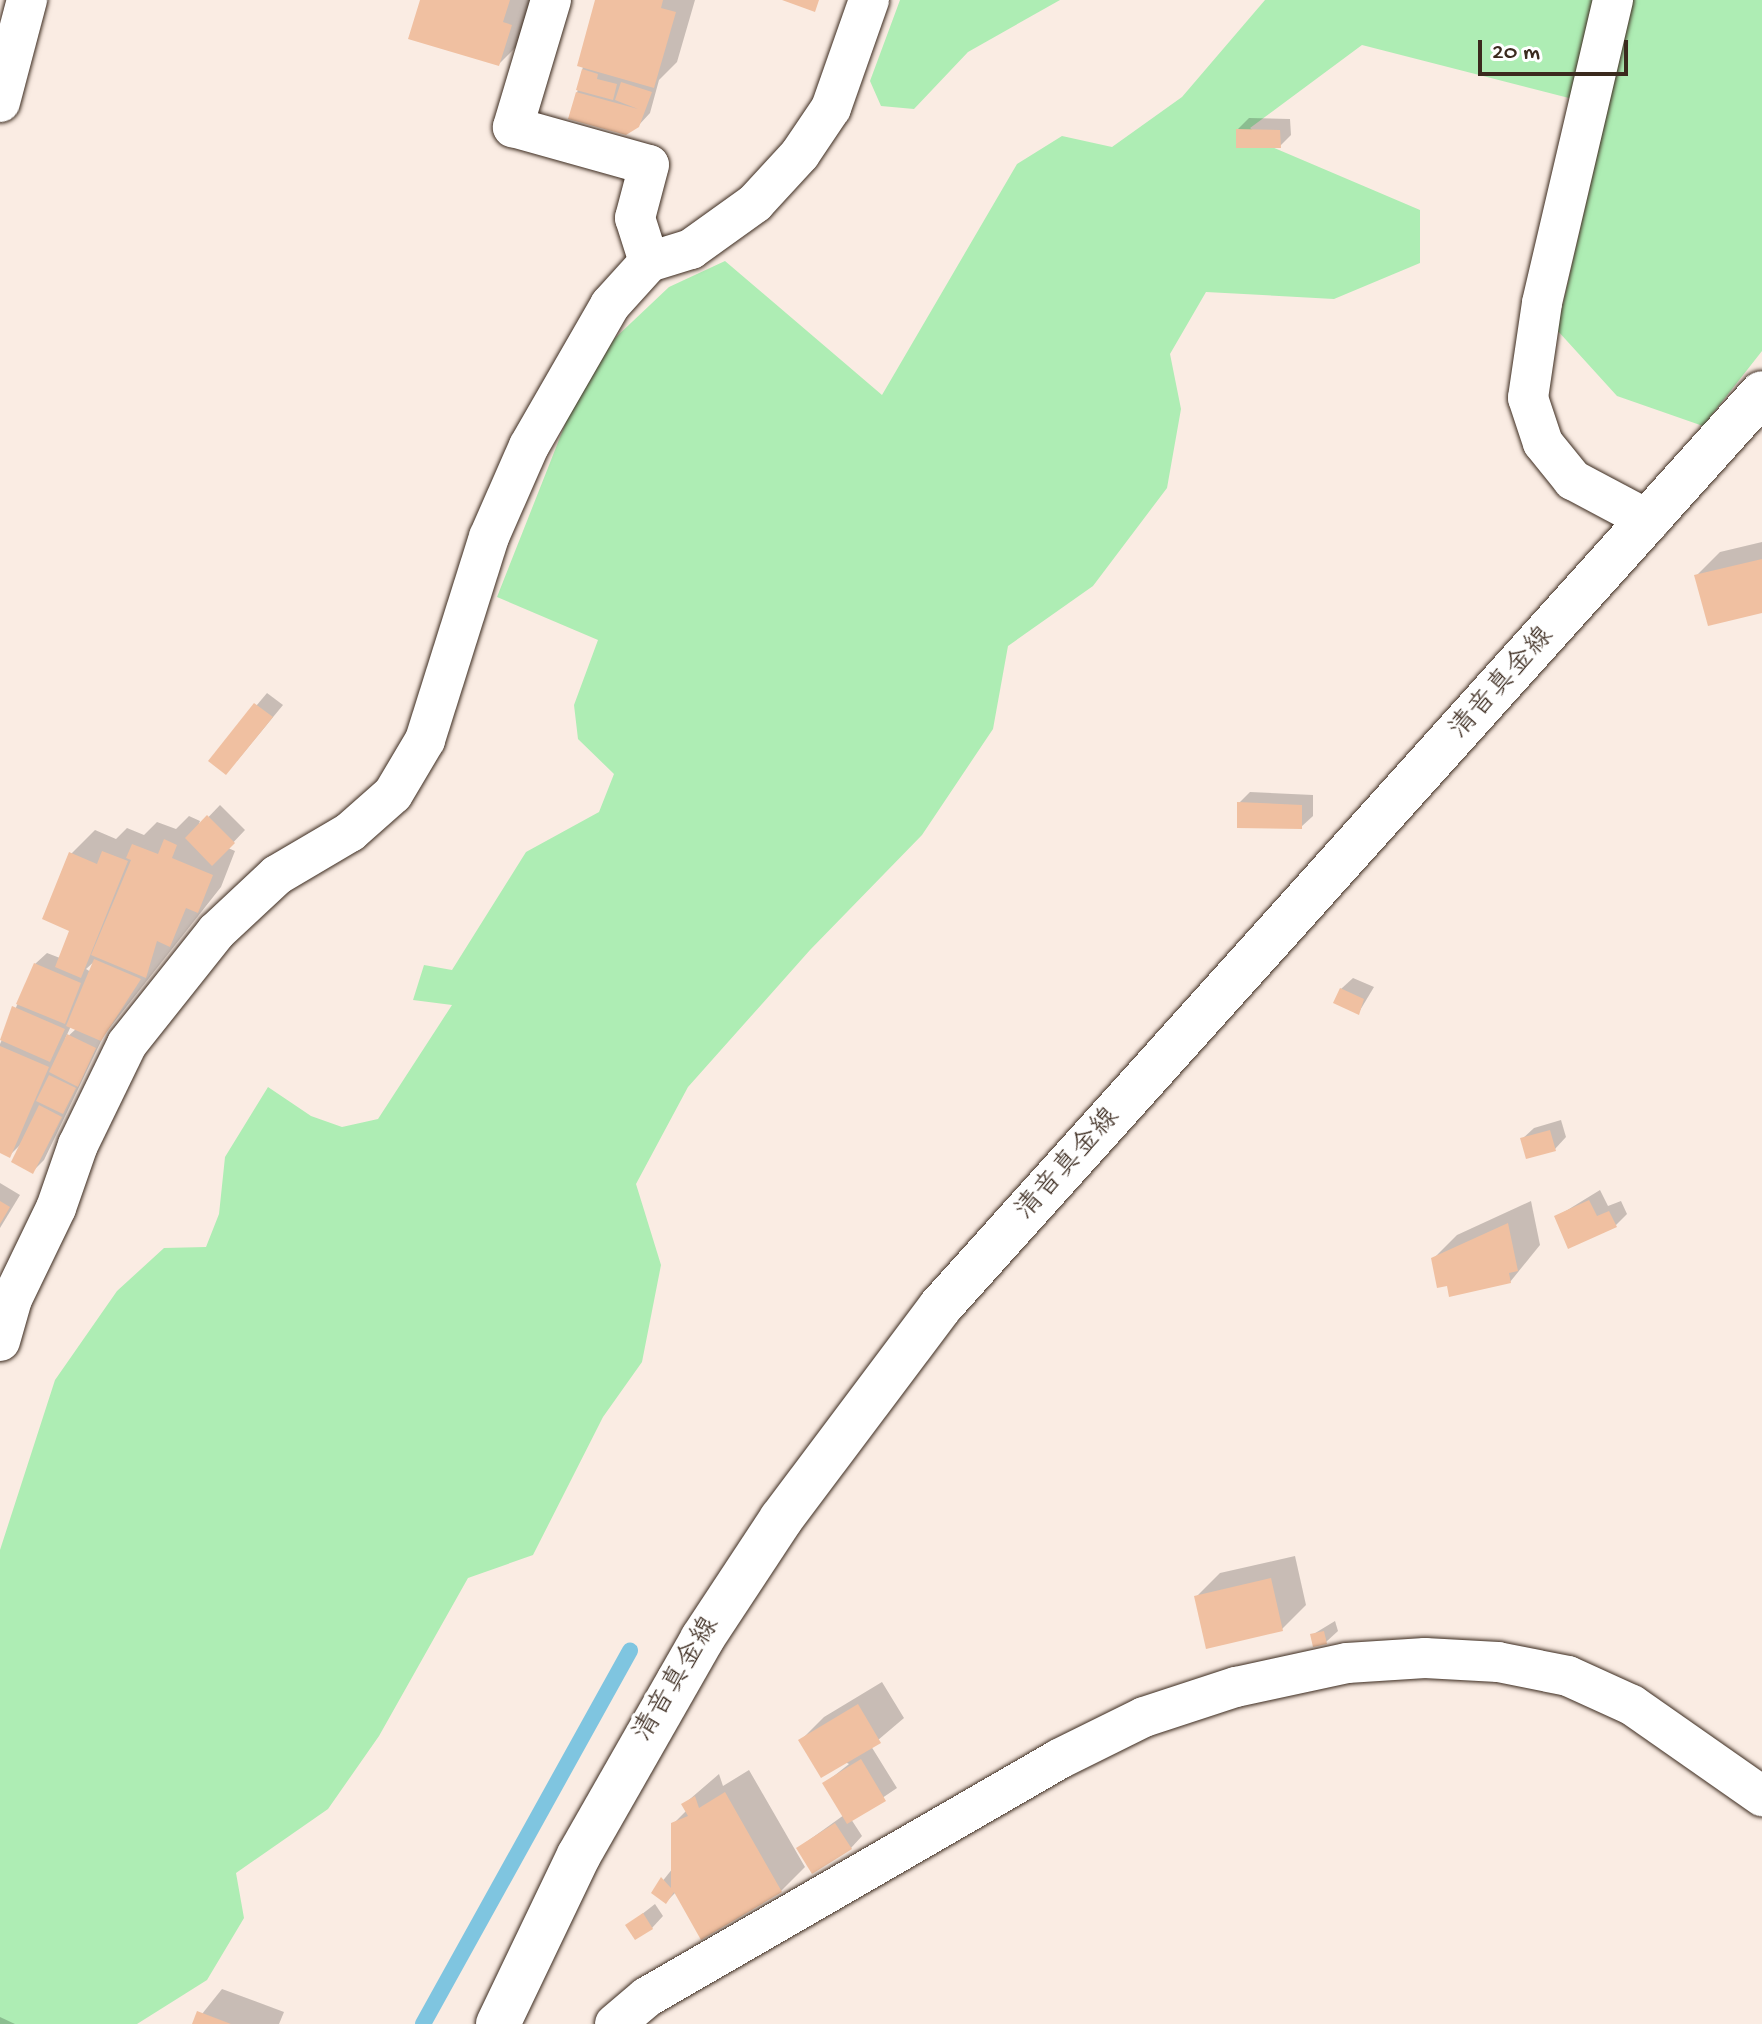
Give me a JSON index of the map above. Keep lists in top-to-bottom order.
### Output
{
  "streets": {
    "main road": ["清音真金線"]
  },
  "scale_bar": "20 m"
}
